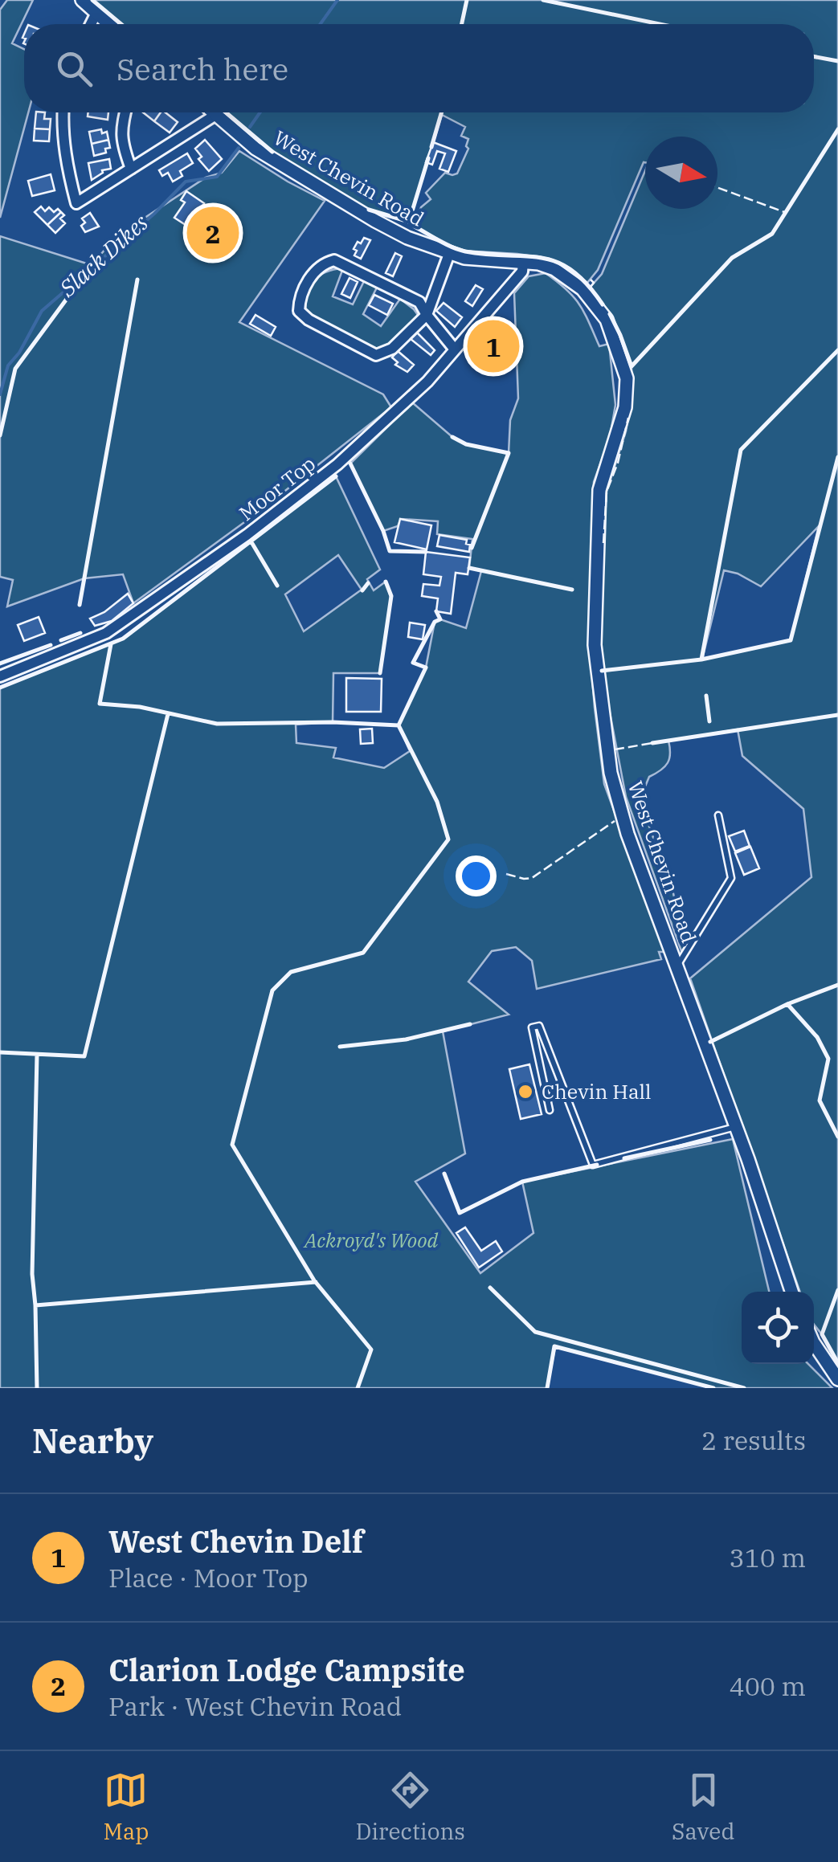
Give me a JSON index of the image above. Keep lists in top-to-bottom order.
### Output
{
  "streets": {
    "street": ["West Chevin Road", "Moor Top"]
  },
  "crossings": [
    ["West Chevin Road", "Moor Top"]
  ],
  "water": ["Slack Dikes"],
  "parks": ["Ackroyd's Wood"],
  "places": ["Chevin Hall"],
  "north": "right",
  "page": {
    "search": "Search here",
    "pins": ["2", "1"],
    "heading": ["Nearby", "2 results"],
    "list": [
      {
        "mark": "1",
        "name": "West Chevin Delf",
        "note": "Place · Moor Top",
        "value": "310 m"
      },
      {
        "mark": "2",
        "name": "Clarion Lodge Campsite",
        "note": "Park · West Chevin Road",
        "value": "400 m"
      }
    ],
    "nav": ["Map", "Directions", "Saved"]
  }
}
